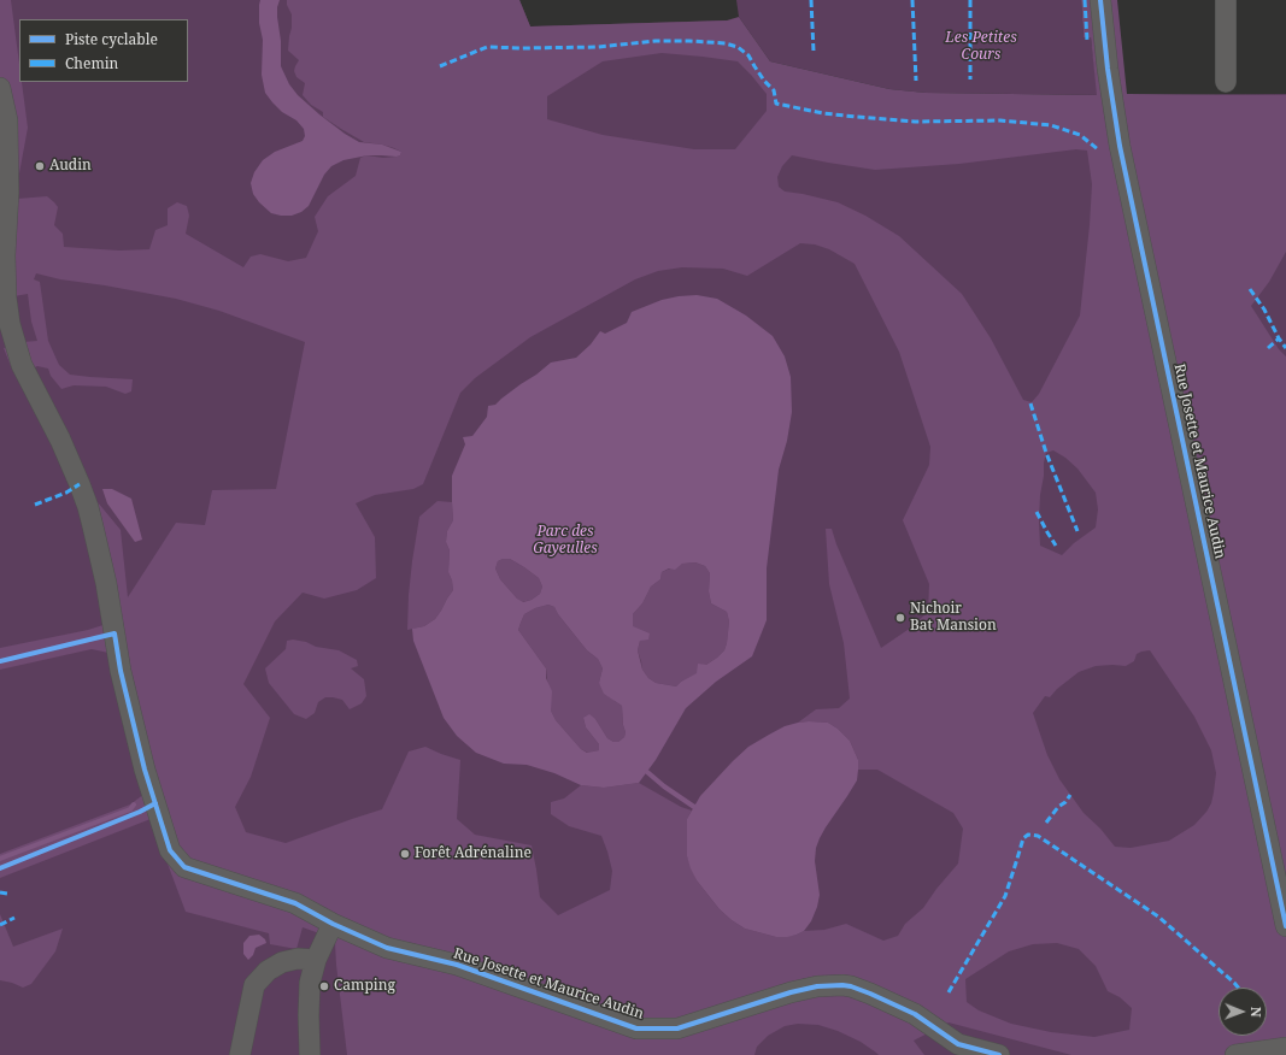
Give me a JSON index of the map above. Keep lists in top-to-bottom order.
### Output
{
  "streets": {
    "street": ["Rue Josette et Maurice Audin"]
  },
  "parks": ["Les Petites Cours", "Parc des Gayeulles"],
  "places": [
    "Audin",
    "Nichoir Bat Mansion",
    "Forêt Adrénaline",
    "Camping"
  ],
  "legend": ["Piste cyclable", "Chemin"],
  "north": "right"
}
